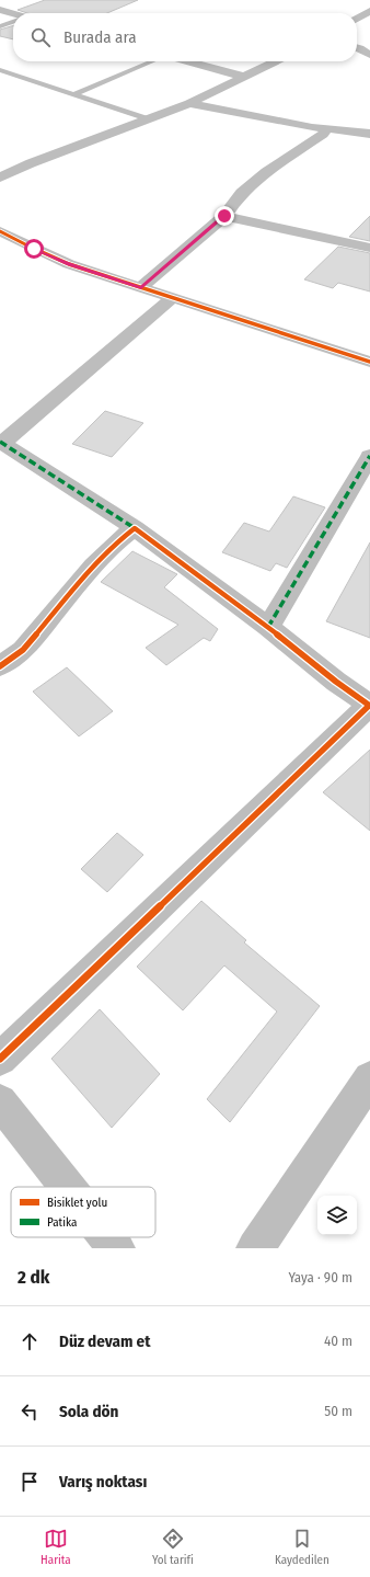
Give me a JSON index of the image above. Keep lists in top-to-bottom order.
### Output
{
  "legend": ["Bisiklet yolu", "Patika"],
  "page": {
    "search": "Burada ara",
    "heading": ["2 dk", "Yaya · 90 m"],
    "list": [
      ["Düz devam et", "40 m"],
      ["Sola dön", "50 m"],
      "Varış noktası"
    ],
    "nav": ["Harita", "Yol tarifi", "Kaydedilen"]
  }
}
